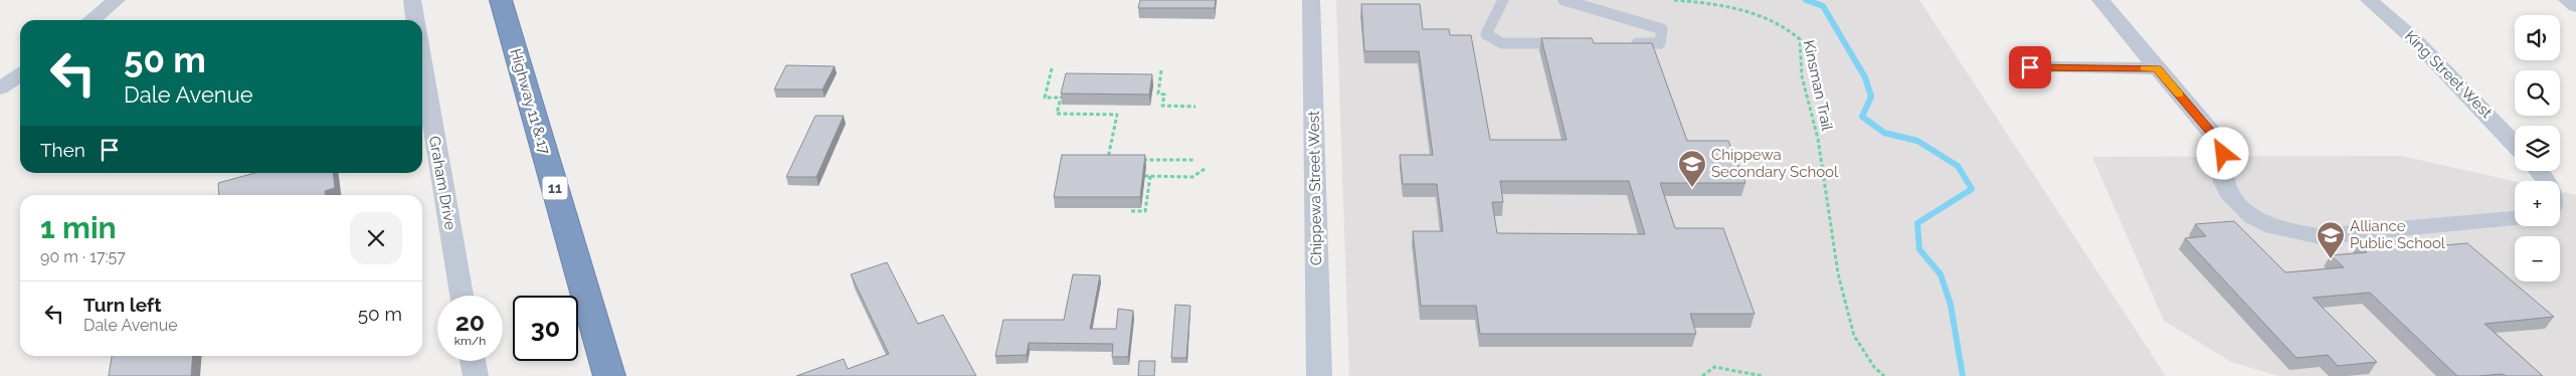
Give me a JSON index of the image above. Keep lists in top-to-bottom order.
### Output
{
  "streets": {
    "highway": ["Highway 11 & 17", "11"],
    "street": ["King Street West", "Graham Drive", "Chippewa Street West"],
    "path": ["Kinsman Trail"]
  },
  "places": {
    "school or university": ["Chippewa Secondary School", "Alliance Public School"]
  },
  "page": {
    "map_buttons": ["+", "−"],
    "turn": ["50 m", "Dale Avenue"],
    "then": "Then",
    "heading": ["1 min", "90 m · 17:57"],
    "list": [
      {
        "name": "Turn left",
        "note": "Dale Avenue",
        "value": "50 m"
      }
    ],
    "speed": "20 km/h",
    "limit": "30"
  }
}
